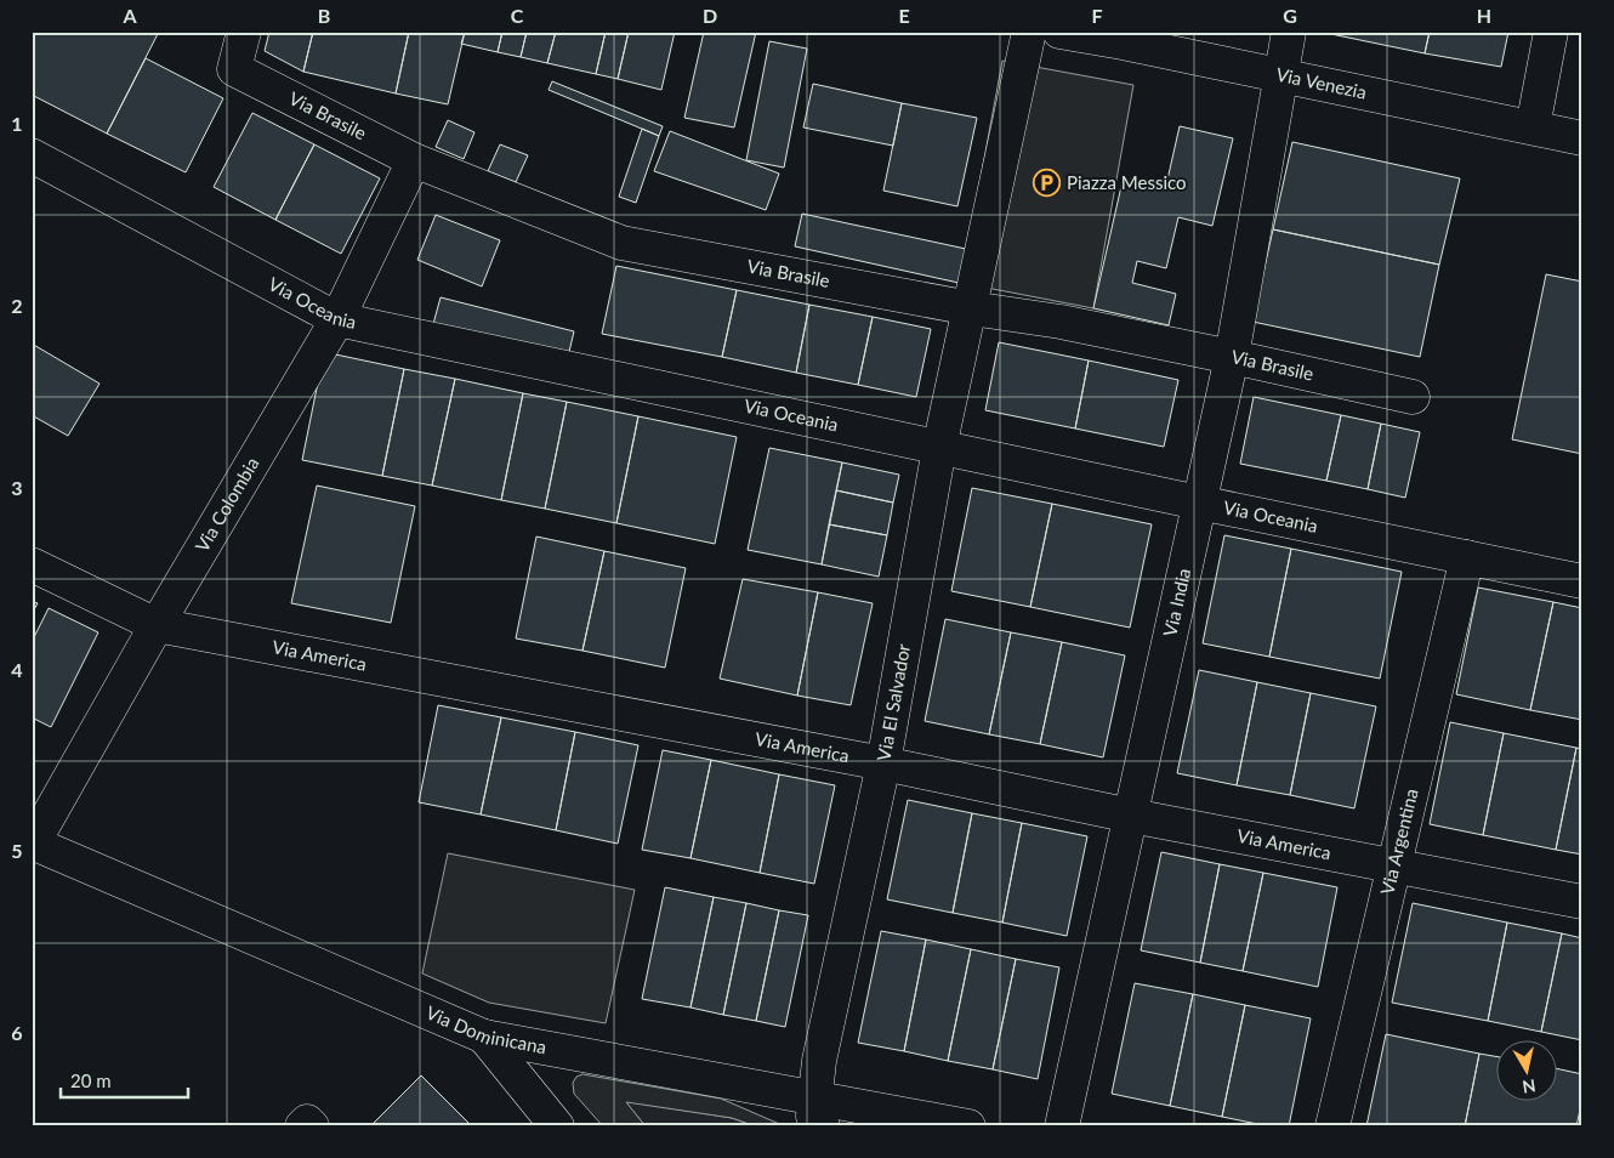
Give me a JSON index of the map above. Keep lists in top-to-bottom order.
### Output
{
  "streets": {
    "street": [
      "Via Venezia",
      "Via Brasile",
      "Via Oceania",
      "Via Colombia",
      "Via India",
      "Via America",
      "Via El Salvador",
      "Via Argentina",
      "Via Dominicana"
    ]
  },
  "crossings": [
    ["Via Venezia", "Via India"],
    ["Via Brasile", "Via Colombia"],
    ["Via Brasile", "Via India"],
    ["Via Brasile", "Via El Salvador"],
    ["Via Oceania", "Via Colombia"],
    ["Via Oceania", "Via India"],
    ["Via Oceania", "Via El Salvador"],
    ["Via Oceania", "Via Argentina"],
    ["Via Colombia", "Via America"],
    ["Via Colombia", "Via Dominicana"],
    ["Via India", "Via America"],
    ["Via America", "Via El Salvador"],
    ["Via America", "Via Argentina"],
    ["Via El Salvador", "Via Dominicana"]
  ],
  "places": {
    "parking": ["Piazza Messico"]
  },
  "scale_bar": "20 m",
  "north": "bottom",
  "grid": {
    "columns": [
      "A",
      "B",
      "C",
      "D",
      "E",
      "F",
      "G",
      "H"
    ],
    "rows": [
      "1",
      "2",
      "3",
      "4",
      "5",
      "6"
    ]
  }
}
